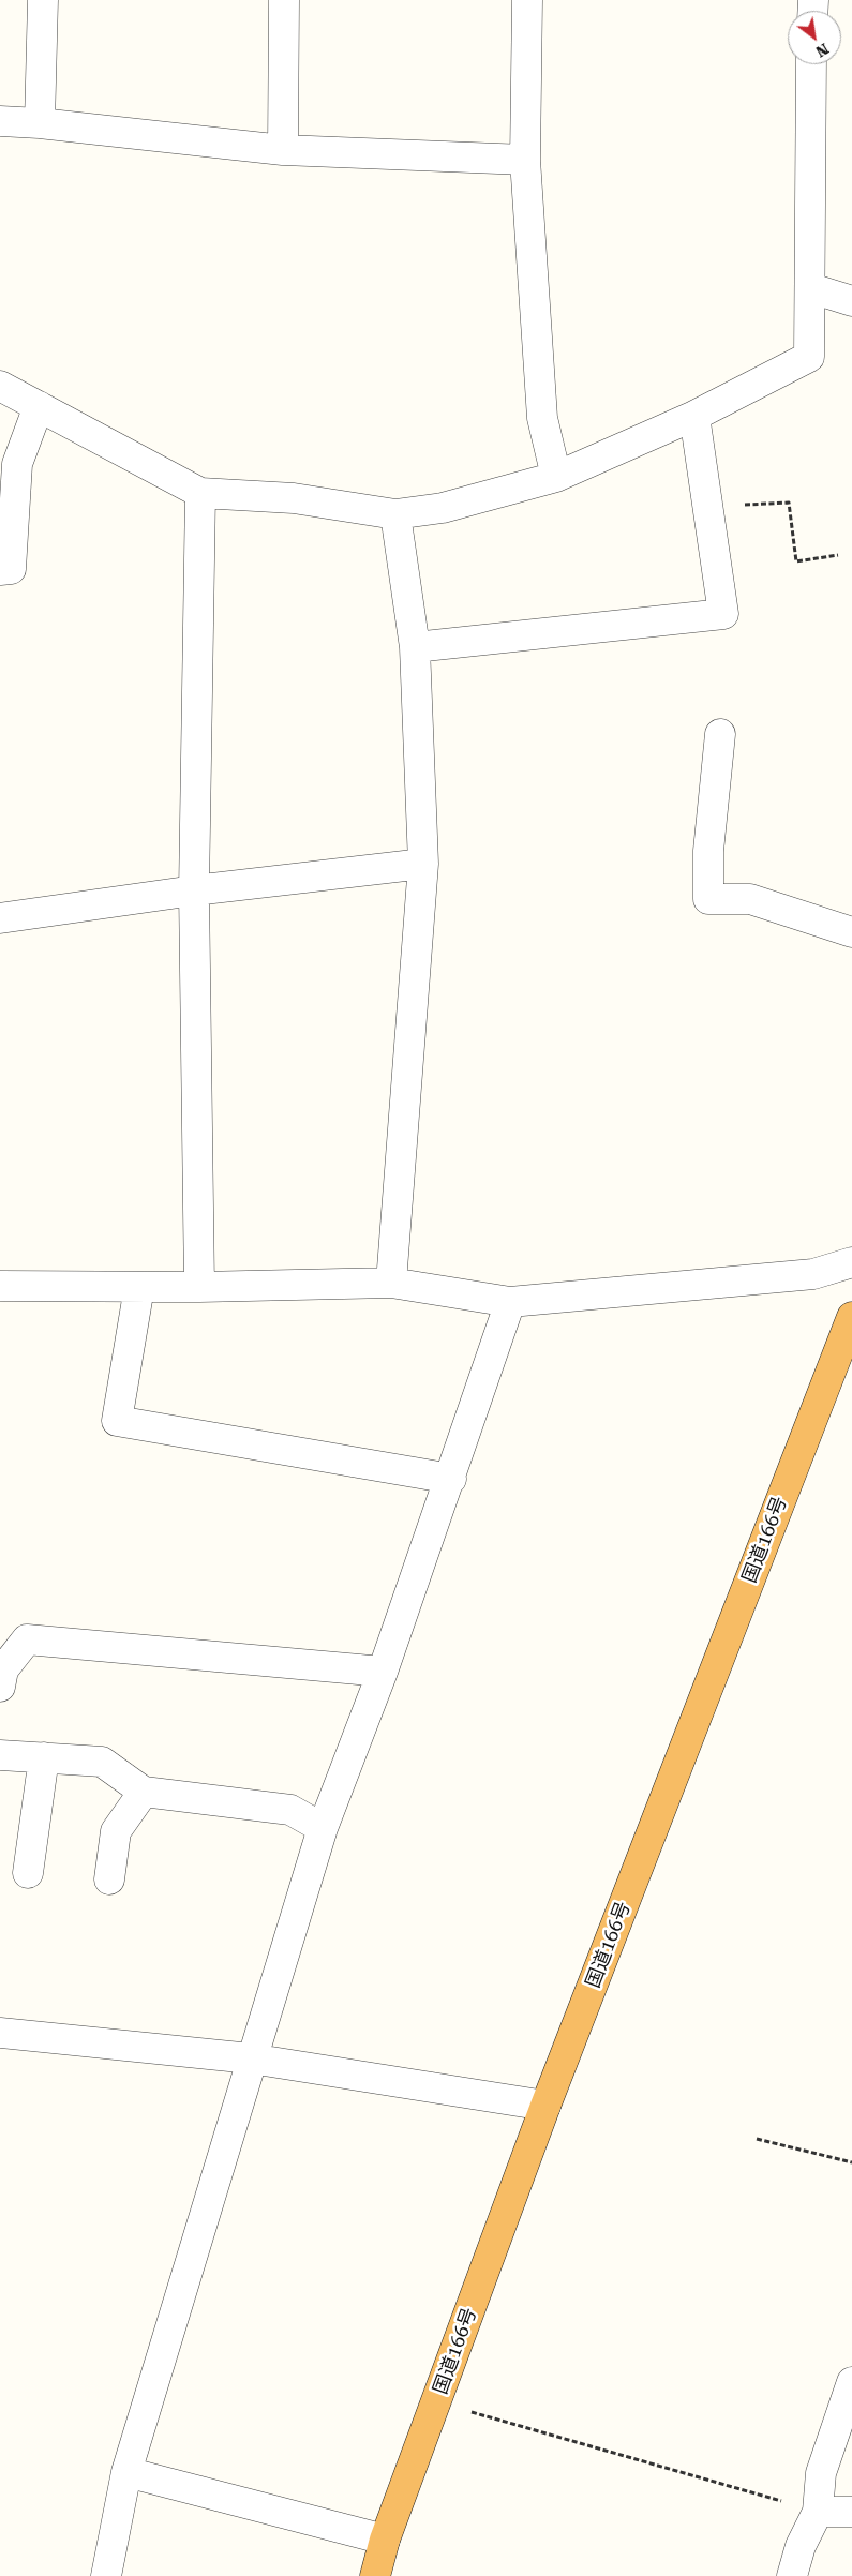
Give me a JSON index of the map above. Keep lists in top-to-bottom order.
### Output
{
  "streets": {
    "highway": ["国道166号"]
  },
  "north": "bottom right"
}
